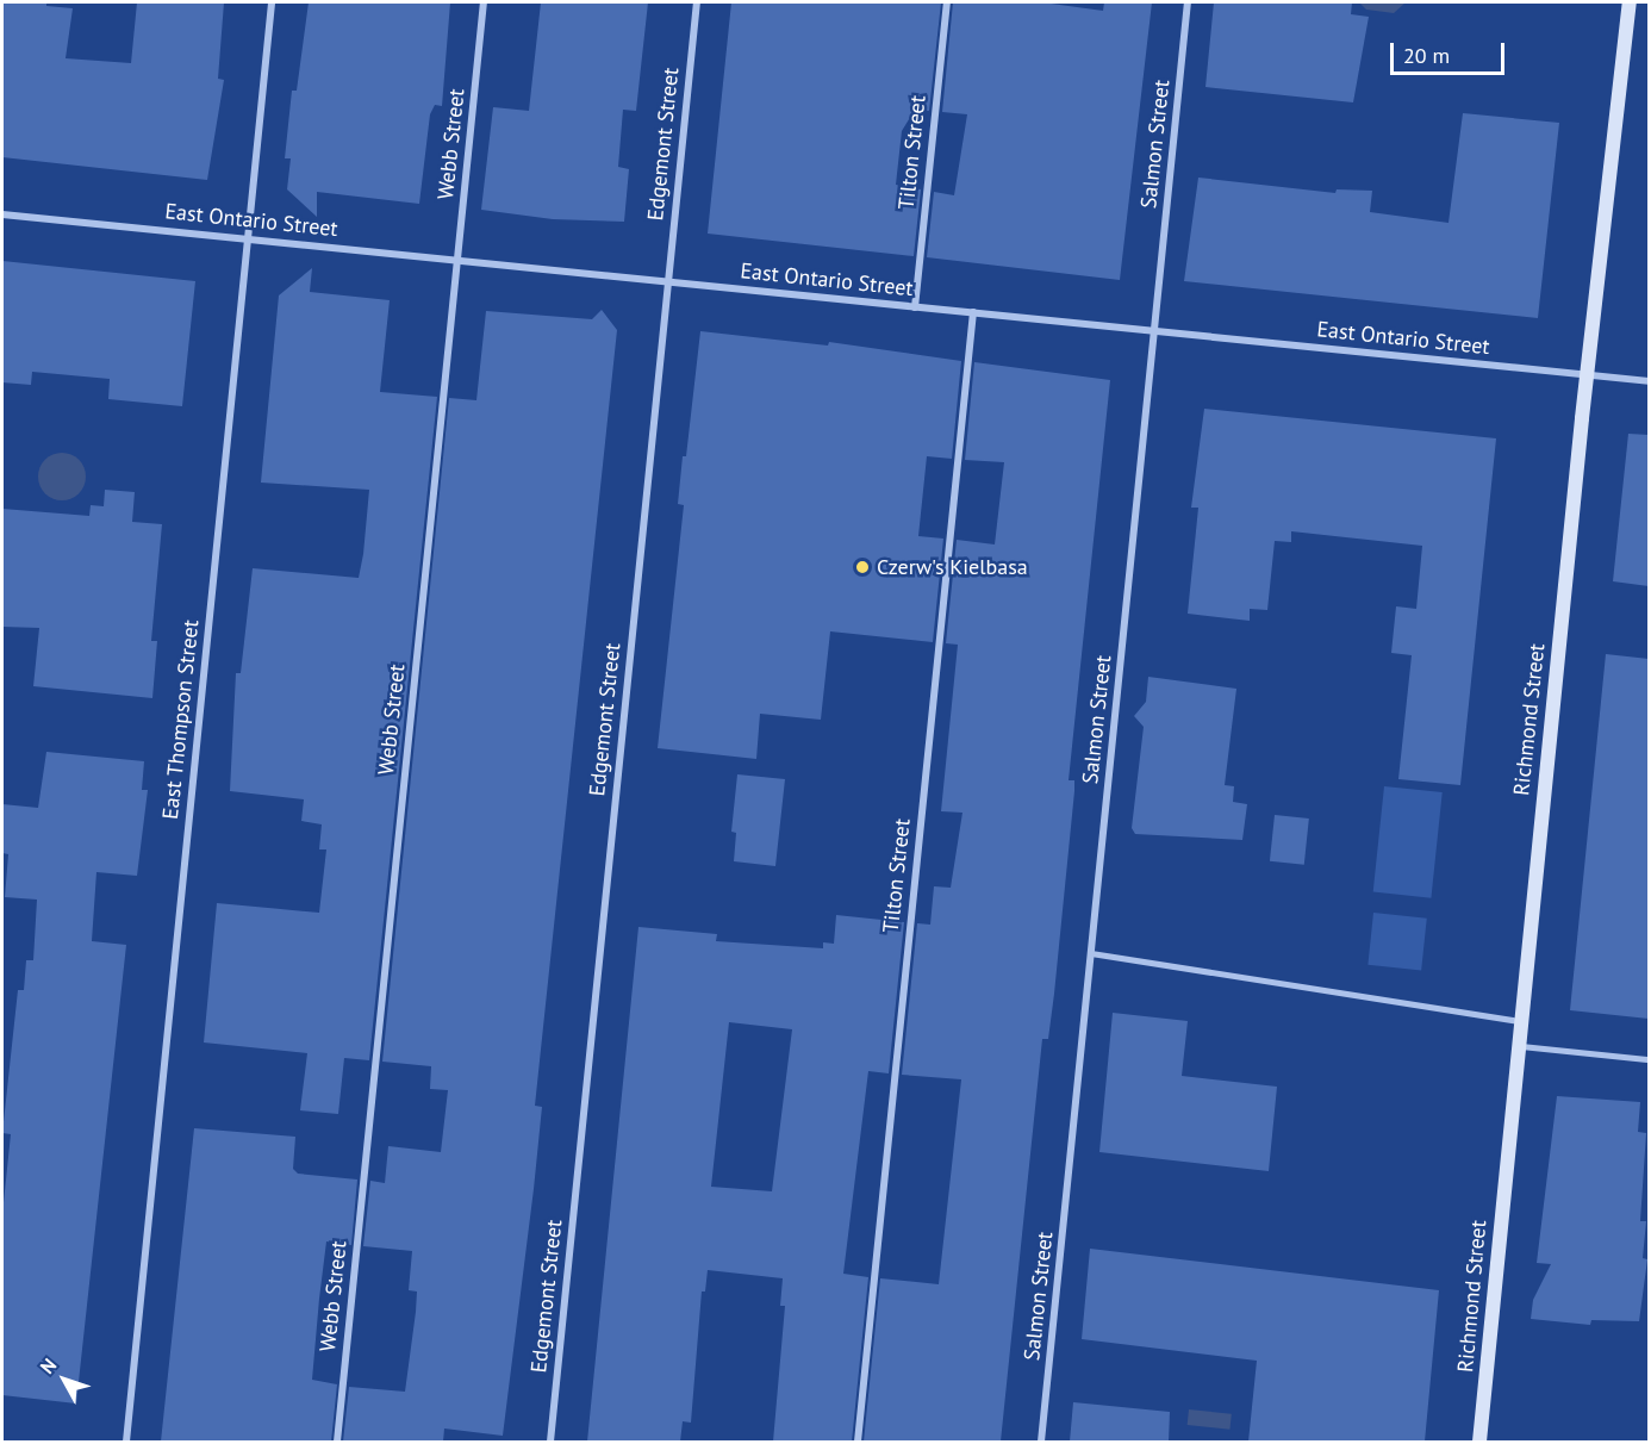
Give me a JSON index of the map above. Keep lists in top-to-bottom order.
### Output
{
  "streets": {
    "main road": ["Richmond Street"],
    "street": [
      "Webb Street",
      "Edgemont Street",
      "Salmon Street",
      "Tilton Street",
      "East Ontario Street",
      "East Thompson Street"
    ]
  },
  "crossings": [
    ["Webb Street", "East Ontario Street"],
    ["Edgemont Street", "East Ontario Street"],
    ["Salmon Street", "East Ontario Street"],
    ["Tilton Street", "East Ontario Street"],
    ["East Ontario Street", "East Thompson Street"],
    ["East Ontario Street", "Richmond Street"]
  ],
  "places": ["Czerw's Kielbasa"],
  "scale_bar": "20 m",
  "north": "top left"
}
